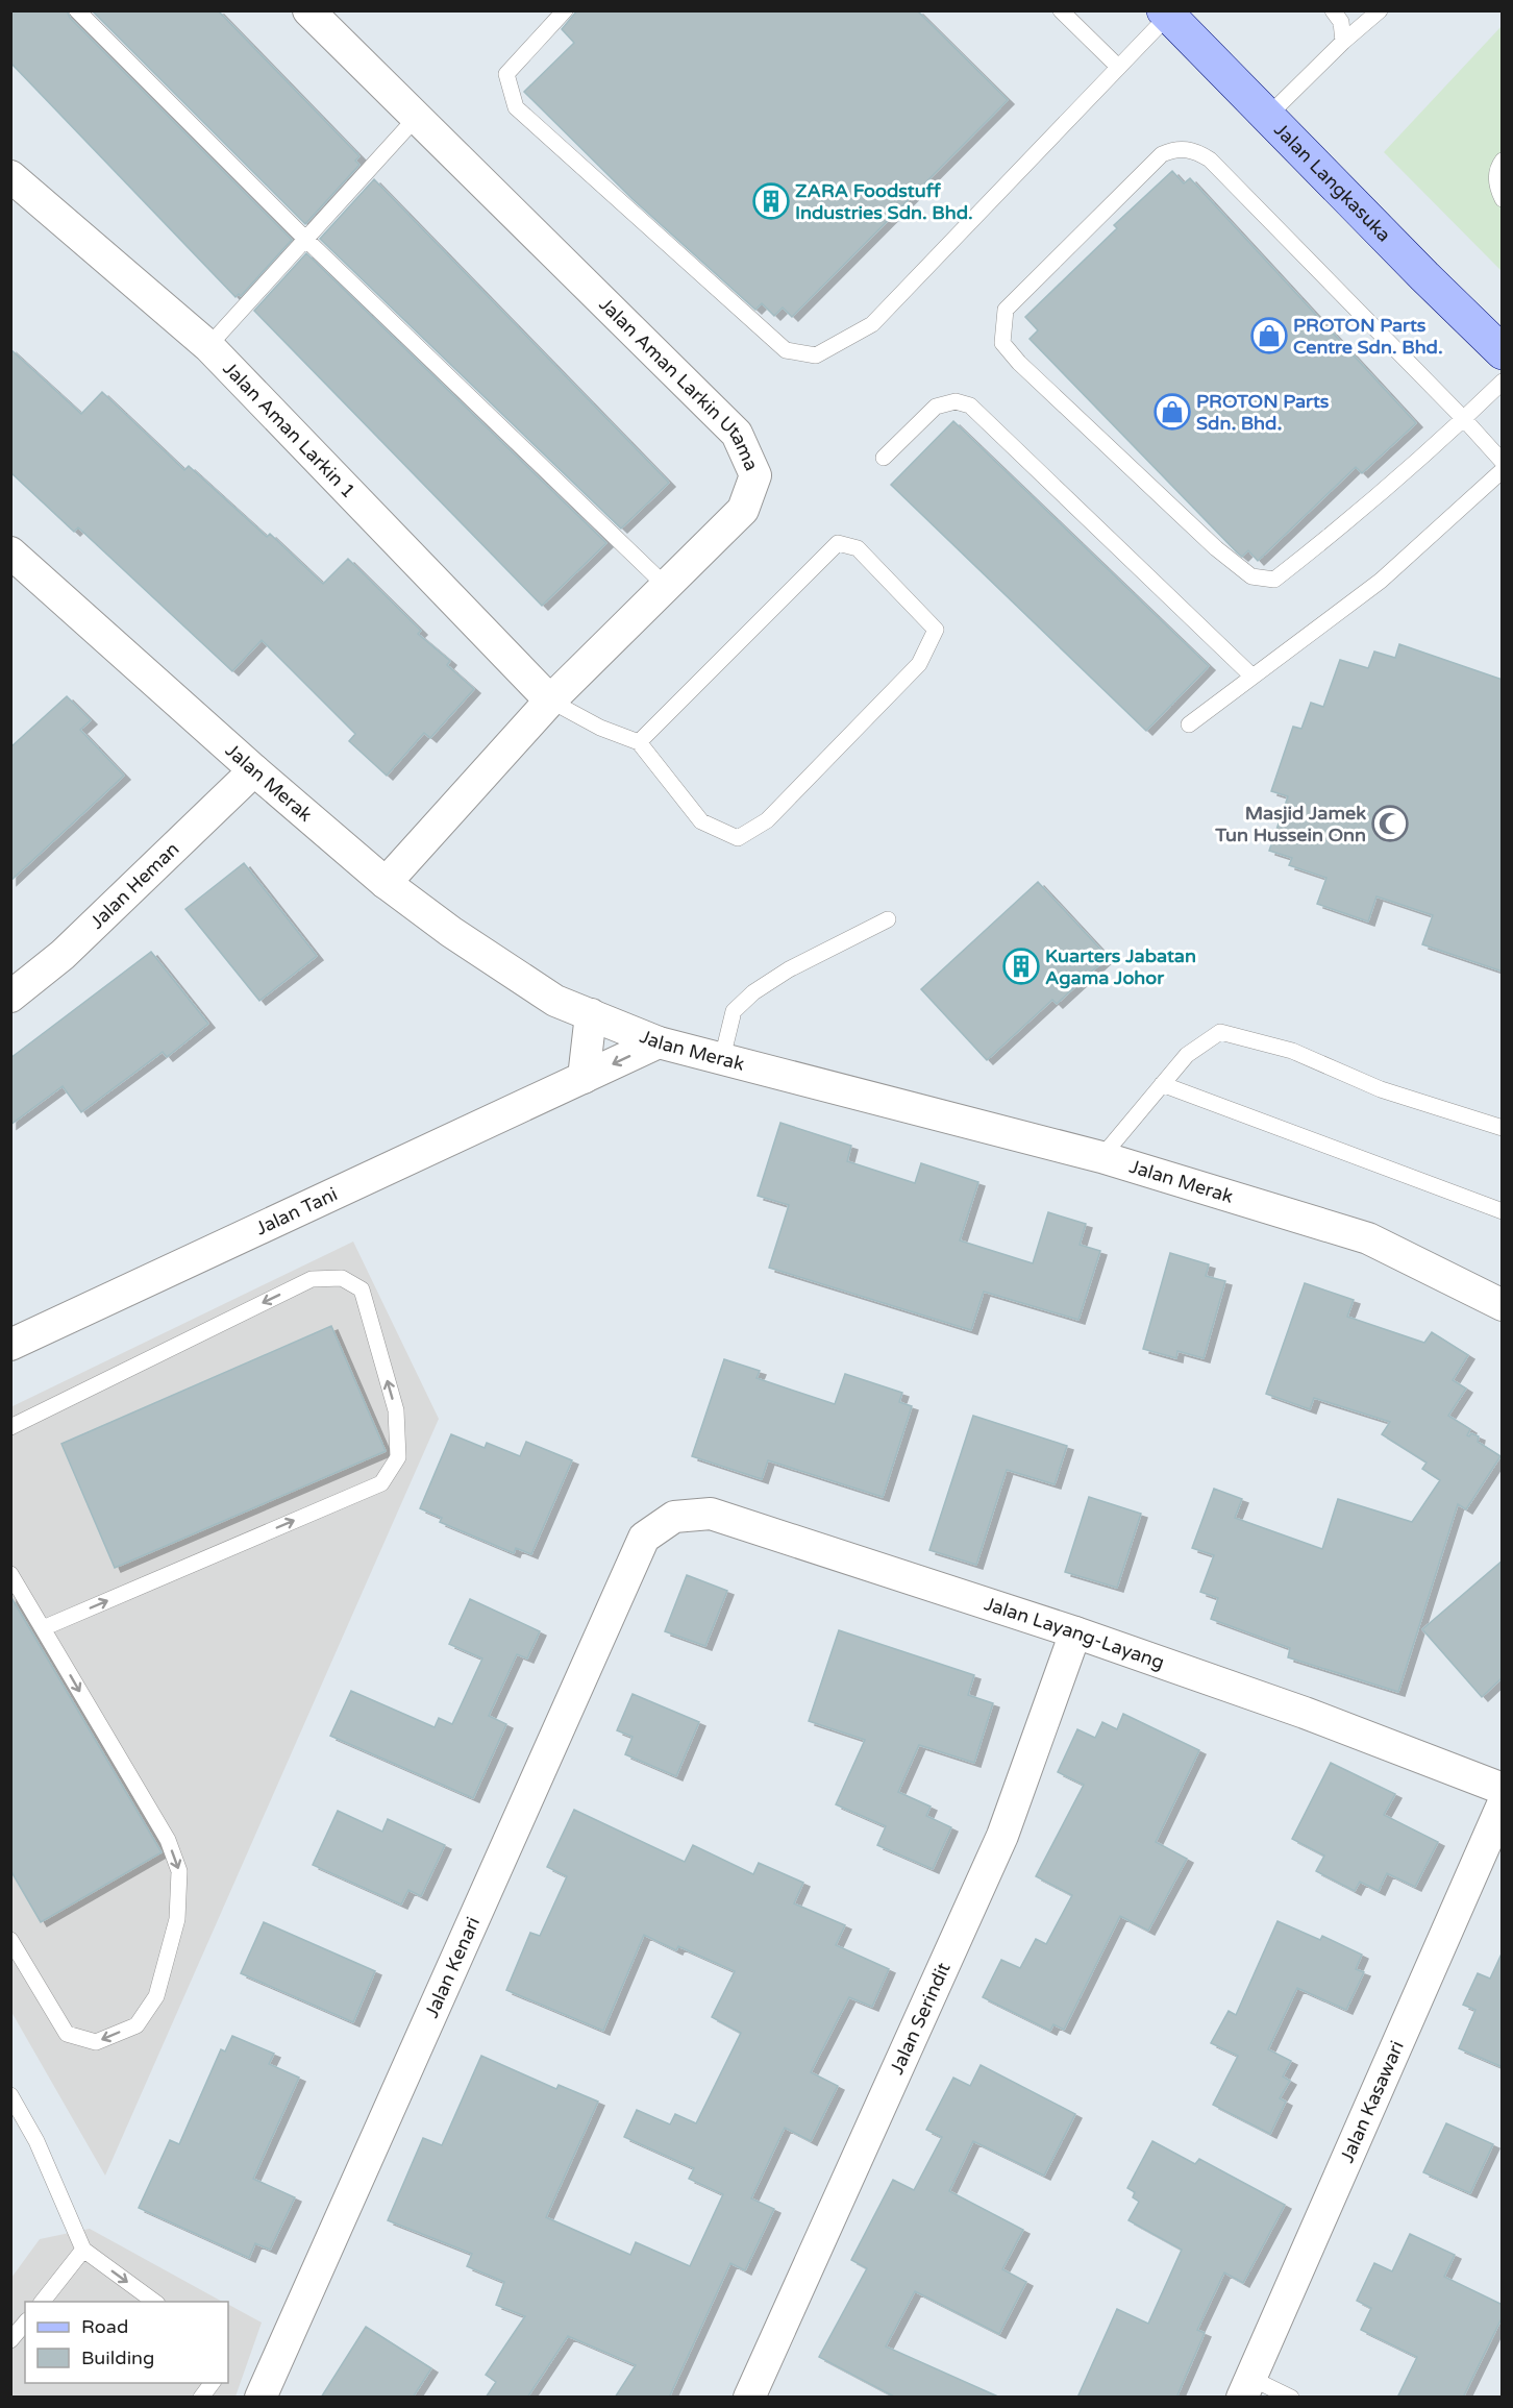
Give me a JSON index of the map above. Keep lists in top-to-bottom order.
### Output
{
  "streets": {
    "main road": ["Jalan Langkasuka"],
    "street": [
      "Jalan Aman Larkin Utama",
      "Jalan Aman Larkin 1",
      "Jalan Merak",
      "Jalan Heman",
      "Jalan Tani",
      "Jalan Layang-Layang",
      "Jalan Kenari",
      "Jalan Serindit",
      "Jalan Kasawari"
    ]
  },
  "crossings": [
    ["Jalan Aman Larkin Utama", "Jalan Aman Larkin 1"],
    ["Jalan Aman Larkin Utama", "Jalan Merak"],
    ["Jalan Merak", "Jalan Heman"],
    ["Jalan Merak", "Jalan Tani"],
    ["Jalan Layang-Layang", "Jalan Kenari"],
    ["Jalan Layang-Layang", "Jalan Serindit"]
  ],
  "places": {
    "building": ["ZARA Foodstuff Industries Sdn. Bhd.", "Kuarters Jabatan Agama Johor"],
    "shop": ["PROTON Parts Centre Sdn. Bhd.", "PROTON Parts Sdn. Bhd."],
    "mosque": ["Masjid Jamek Tun Hussein Onn"]
  },
  "legend": ["Road", "Building"]
}
